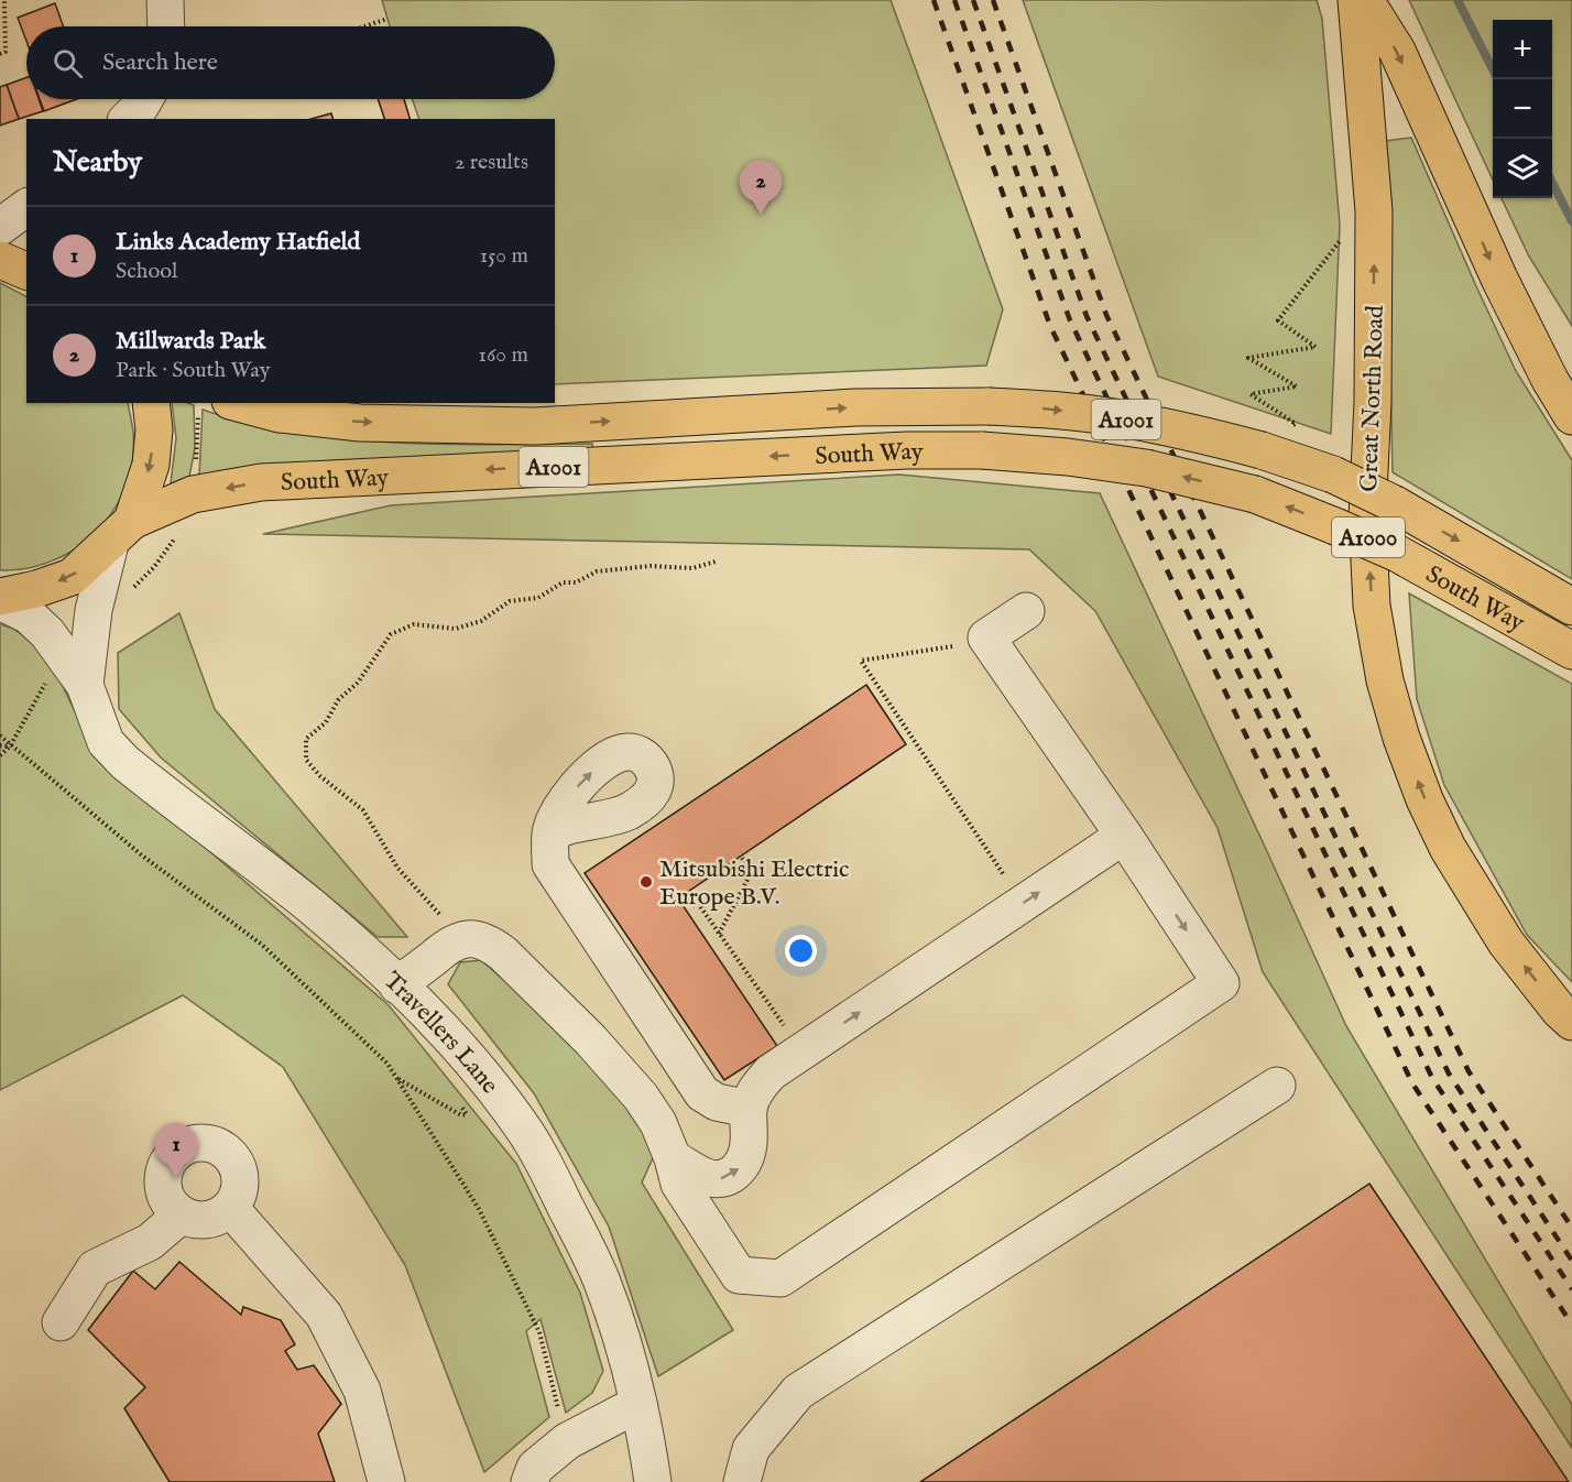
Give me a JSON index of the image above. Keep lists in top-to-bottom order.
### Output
{
  "streets": {
    "main road": [
      "Great North Road",
      "A1001",
      "South Way",
      "A1000"
    ],
    "street": ["Travellers Lane"]
  },
  "crossings": [
    ["South Way", "Travellers Lane"]
  ],
  "one_way": ["Great North Road"],
  "places": ["Mitsubishi Electric Europe B.V."],
  "page": {
    "map_buttons": ["+", "−"],
    "search": "Search here",
    "heading": ["Nearby", "2 results"],
    "pins": ["2", "1"],
    "list": [
      {
        "mark": "1",
        "name": "Links Academy Hatfield",
        "note": "School",
        "value": "150 m"
      },
      {
        "mark": "2",
        "name": "Millwards Park",
        "note": "Park · South Way",
        "value": "160 m"
      }
    ]
  }
}
